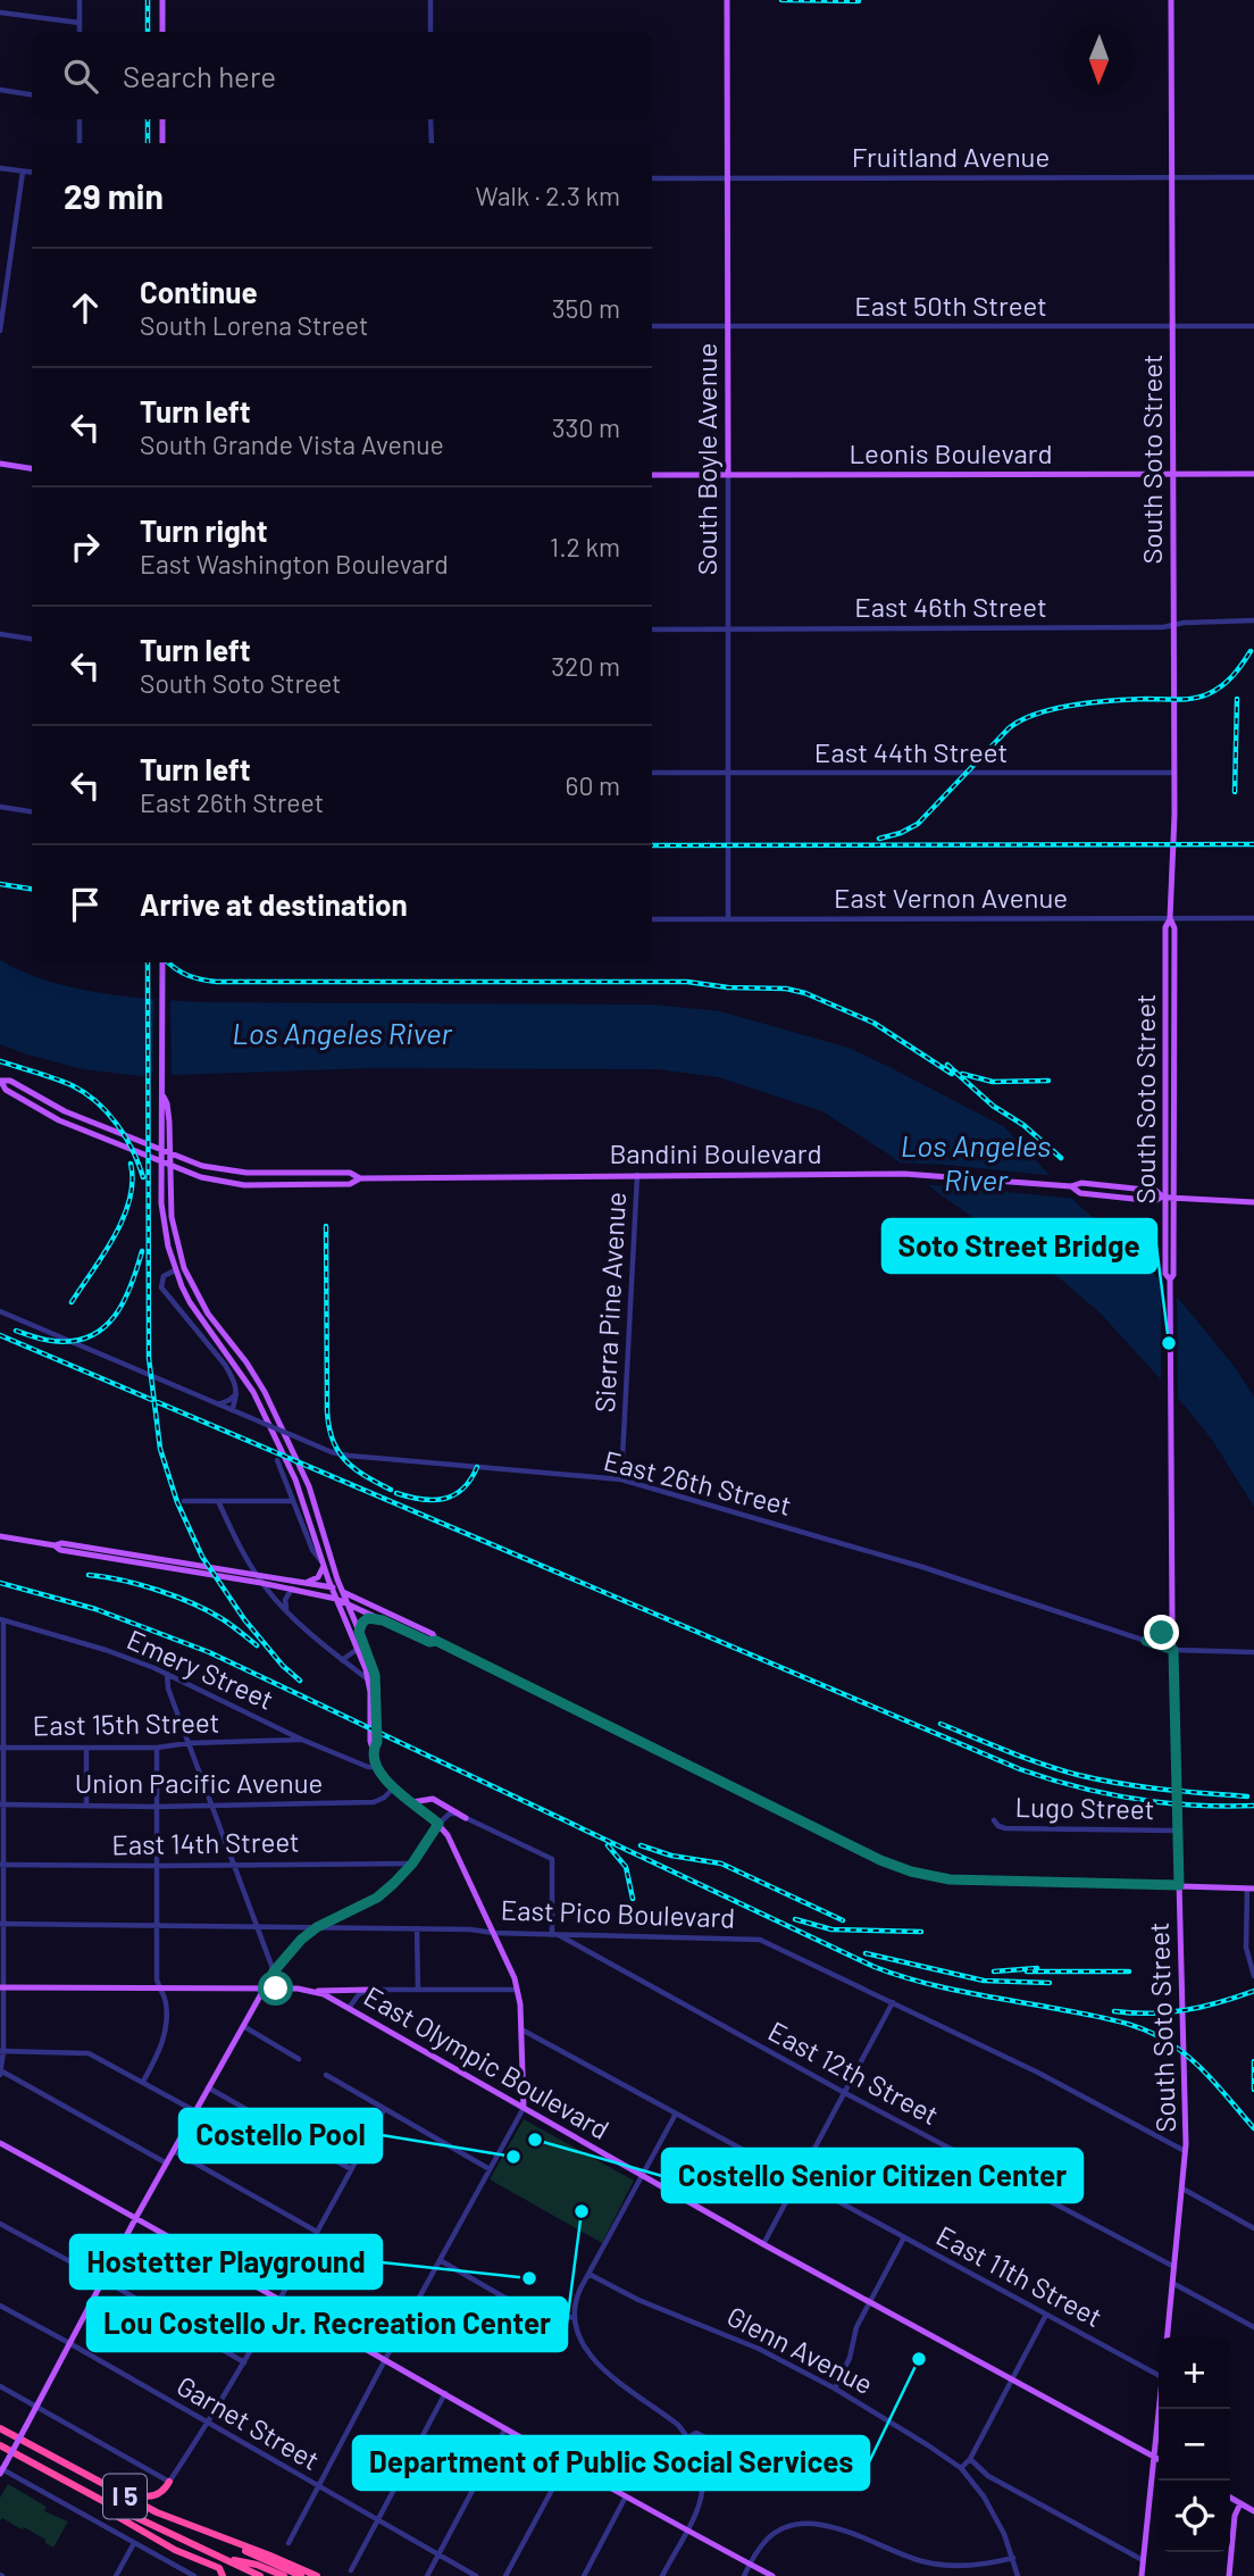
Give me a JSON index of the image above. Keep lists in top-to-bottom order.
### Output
{
  "streets": {
    "highway": ["I 5"],
    "main road": [
      "Leonis Boulevard",
      "South Boyle Avenue",
      "South Soto Street",
      "Bandini Boulevard",
      "East Olympic Boulevard"
    ],
    "street": [
      "Fruitland Avenue",
      "East 50th Street",
      "East 46th Street",
      "East 44th Street",
      "East Vernon Avenue",
      "Sierra Pine Avenue",
      "East 26th Street",
      "Emery Street",
      "East 15th Street",
      "Union Pacific Avenue",
      "Lugo Street",
      "East 14th Street",
      "East Pico Boulevard",
      "East 12th Street",
      "East 11th Street",
      "Glenn Avenue",
      "Garnet Street"
    ]
  },
  "crossings": [
    ["Fruitland Avenue", "South Boyle Avenue"],
    ["Fruitland Avenue", "South Soto Street"],
    ["East 50th Street", "South Boyle Avenue"],
    ["East 50th Street", "South Soto Street"],
    ["Leonis Boulevard", "South Boyle Avenue"],
    ["Leonis Boulevard", "South Soto Street"],
    ["South Boyle Avenue", "East 46th Street"],
    ["South Boyle Avenue", "East 44th Street"],
    ["South Boyle Avenue", "East Vernon Avenue"],
    ["South Soto Street", "East 46th Street"],
    ["South Soto Street", "East 44th Street"],
    ["South Soto Street", "East Vernon Avenue"],
    ["South Soto Street", "Bandini Boulevard"],
    ["South Soto Street", "East 26th Street"],
    ["South Soto Street", "Lugo Street"],
    ["South Soto Street", "East Pico Boulevard"],
    ["South Soto Street", "East 12th Street"],
    ["Bandini Boulevard", "Sierra Pine Avenue"],
    ["Sierra Pine Avenue", "East 26th Street"],
    ["Emery Street", "East 15th Street"],
    ["East Pico Boulevard", "East 12th Street"]
  ],
  "water": ["Los Angeles River"],
  "places": [
    "Soto Street Bridge",
    "Costello Senior Citizen Center",
    "Costello Pool",
    "Lou Costello Jr. Recreation Center",
    "Hostetter Playground",
    "Department of Public Social Services"
  ],
  "north": "bottom",
  "page": {
    "search": "Search here",
    "heading": ["29 min", "Walk · 2.3 km"],
    "list": [
      ["Continue", "South Lorena Street", "350 m"],
      ["Turn left", "South Grande Vista Avenue", "330 m"],
      ["Turn right", "East Washington Boulevard", "1.2 km"],
      ["Turn left", "South Soto Street", "320 m"],
      ["Turn left", "East 26th Street", "60 m"],
      "Arrive at destination"
    ],
    "map_buttons": ["+", "−"]
  }
}
